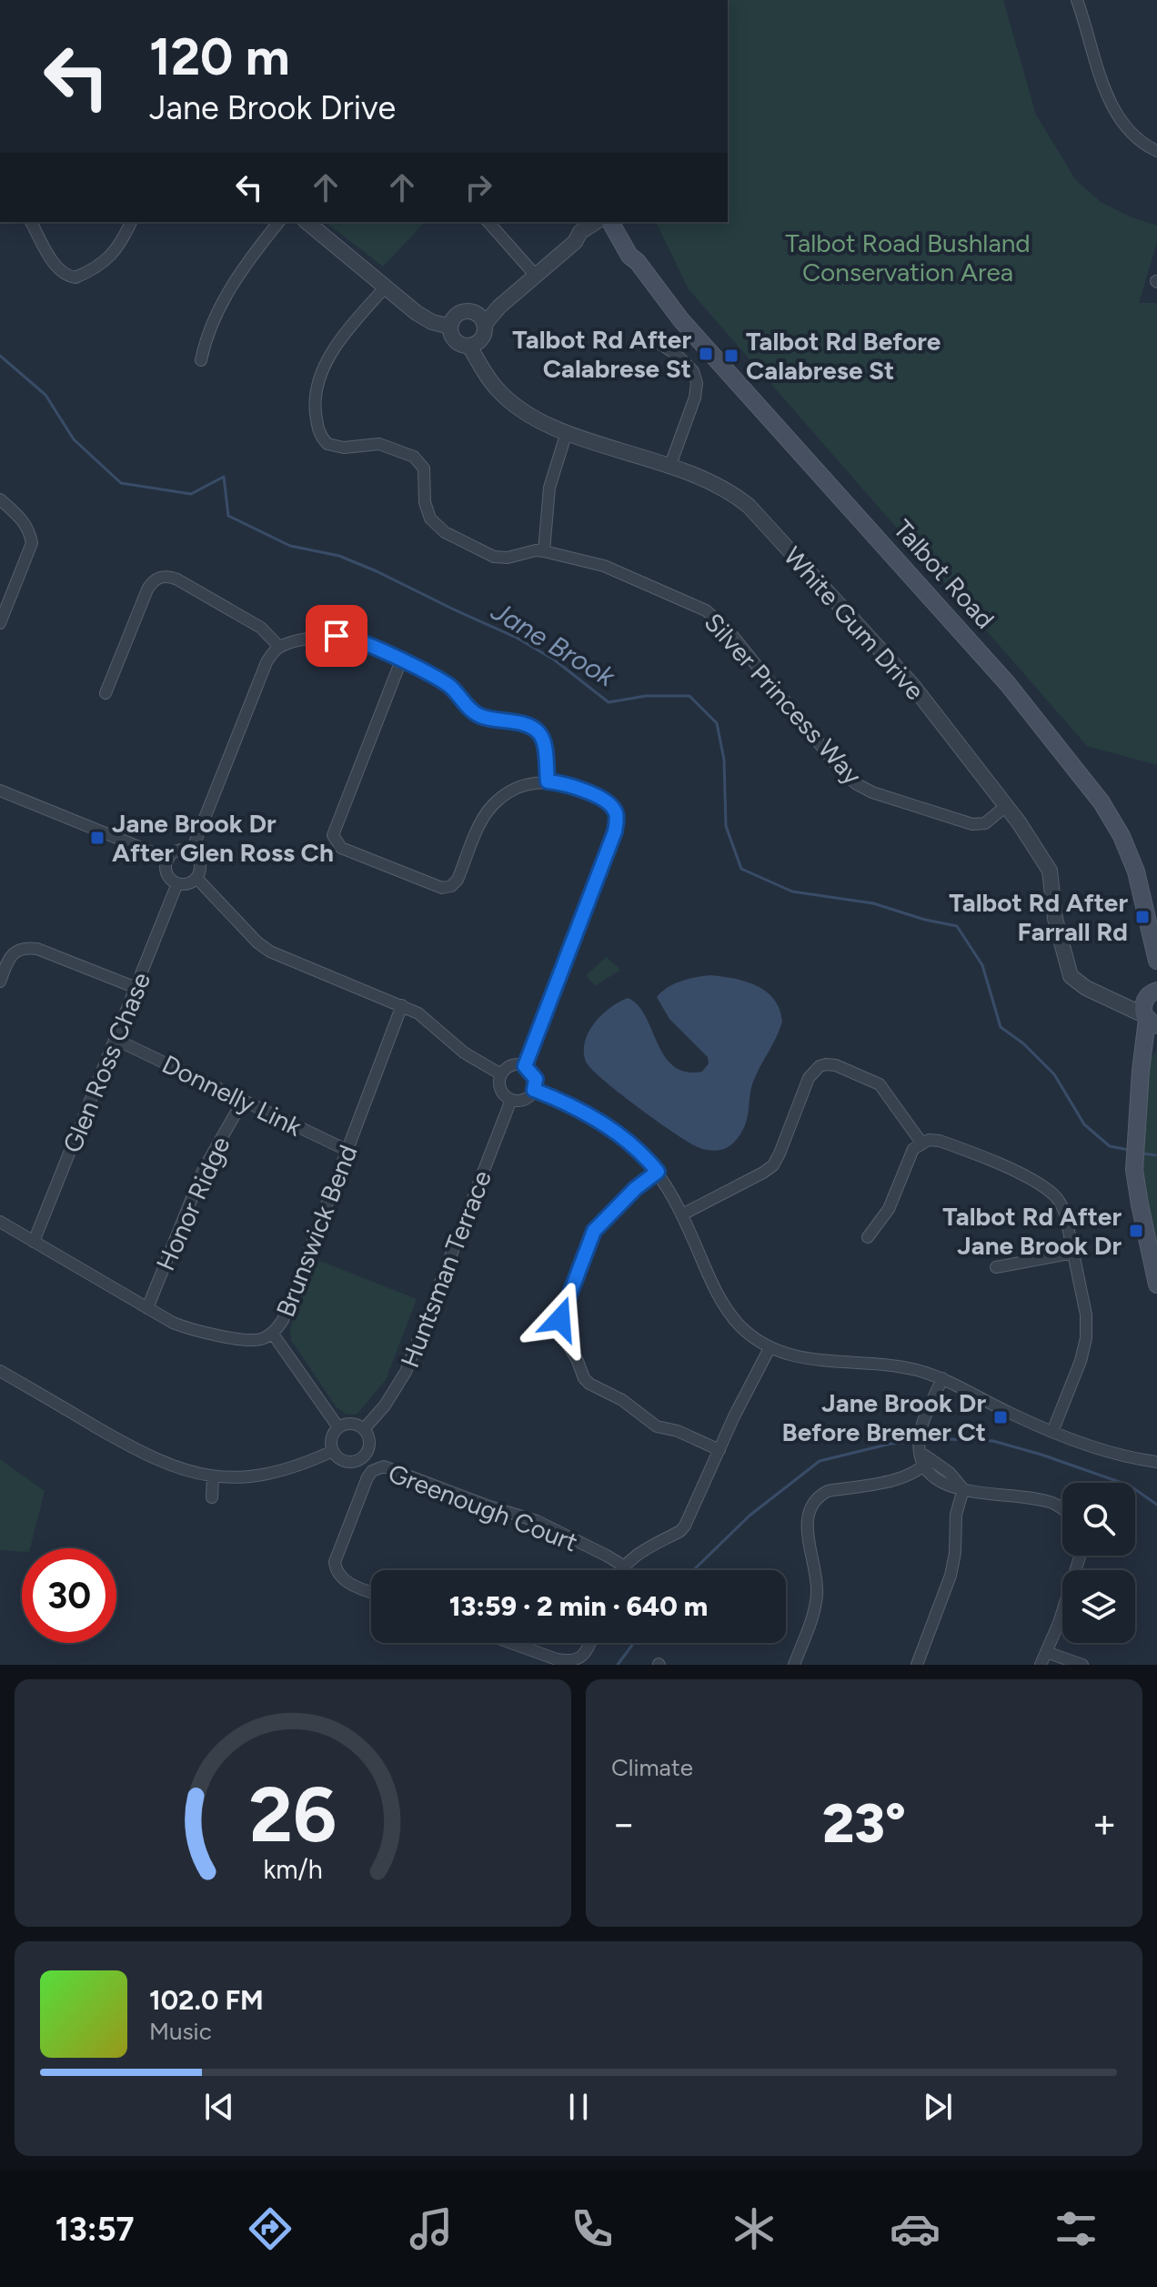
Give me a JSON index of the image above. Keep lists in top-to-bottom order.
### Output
{
  "streets": {
    "main road": ["Talbot Road"],
    "street": [
      "White Gum Drive",
      "Silver Princess Way",
      "Glen Ross Chase",
      "Donnelly Link",
      "Honor Ridge",
      "Brunswick Bend",
      "Huntsman Terrace",
      "Greenough Court"
    ]
  },
  "crossings": [
    ["Talbot Road", "White Gum Drive"],
    ["White Gum Drive", "Silver Princess Way"],
    ["Glen Ross Chase", "Donnelly Link"],
    ["Glen Ross Chase", "Brunswick Bend"],
    ["Donnelly Link", "Honor Ridge"],
    ["Donnelly Link", "Brunswick Bend"],
    ["Honor Ridge", "Brunswick Bend"]
  ],
  "water": ["Jane Brook"],
  "parks": ["Talbot Road Bushland Conservation Area"],
  "places": {
    "transit": [
      "Talbot Rd After Calabrese St",
      "Talbot Rd Before Calabrese St",
      "Jane Brook Dr After Glen Ross Ch",
      "Talbot Rd After Farrall Rd",
      "Talbot Rd After Jane Brook Dr",
      "Jane Brook Dr Before Bremer Ct"
    ]
  },
  "page": {
    "turn": ["120 m", "Jane Brook Drive"],
    "limit": "30",
    "trip": "13:59 · 2 min · 640 m",
    "tile": "Climate",
    "heat": ["−", "23°", "+"],
    "song": ["102.0 FM", "Music"],
    "tabs": "13:57",
    "gauge": ["26", "km/h"]
  }
}
